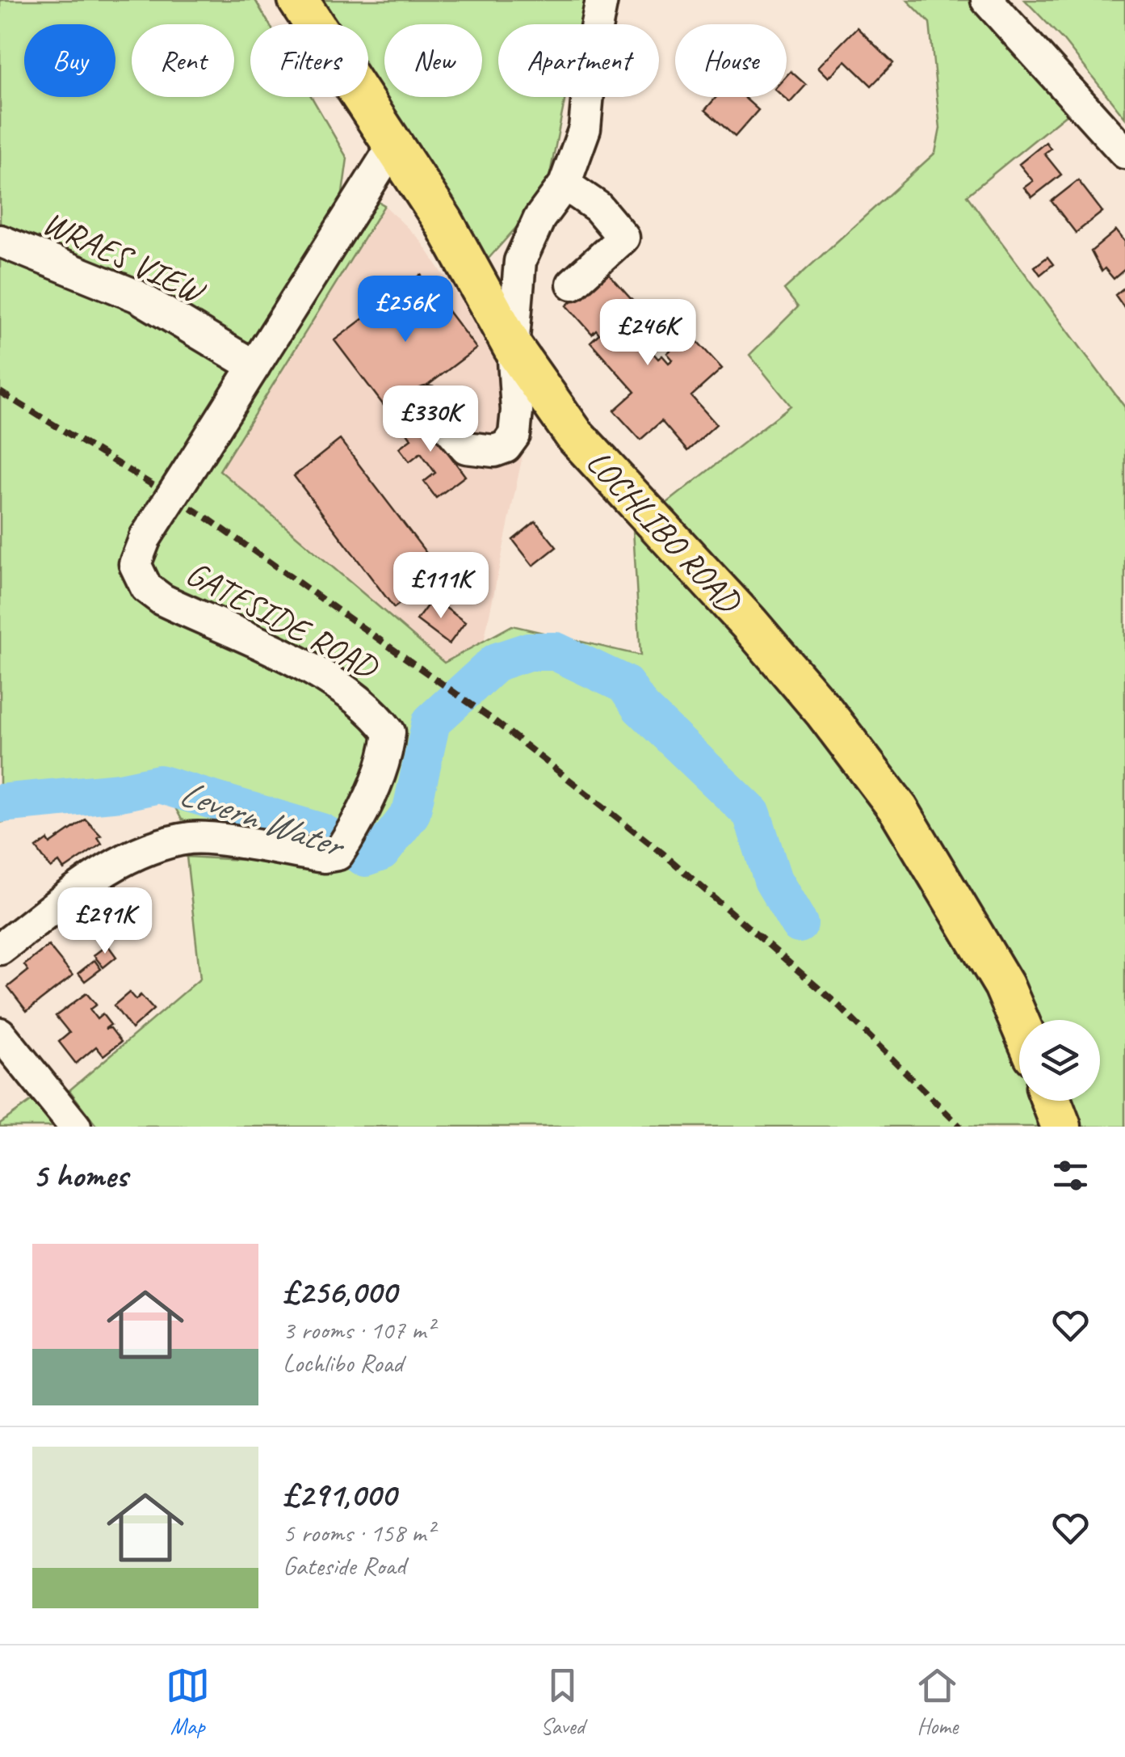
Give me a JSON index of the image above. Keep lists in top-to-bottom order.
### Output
{
  "streets": {
    "main road": ["LOCHLIBO ROAD"],
    "street": ["WRAES VIEW", "GATESIDE ROAD"]
  },
  "crossings": [
    ["WRAES VIEW", "GATESIDE ROAD"],
    ["LOCHLIBO ROAD", "GATESIDE ROAD"]
  ],
  "water": ["Levern Water"],
  "page": {
    "chip": [
      "Buy",
      "Rent",
      "Filters",
      "New",
      "Apartment",
      "House"
    ],
    "price": [
      "£256K",
      "£246K",
      "£330K",
      "£111K",
      "£291K"
    ],
    "heading": "5 homes",
    "list": [
      {
        "name": "£256,000",
        "note": "3 rooms · 107 m² · Lochlibo Road"
      },
      {
        "name": "£291,000",
        "note": "5 rooms · 158 m² · Gateside Road"
      }
    ],
    "tabs": ["Map", "Saved", "Home"]
  }
}
